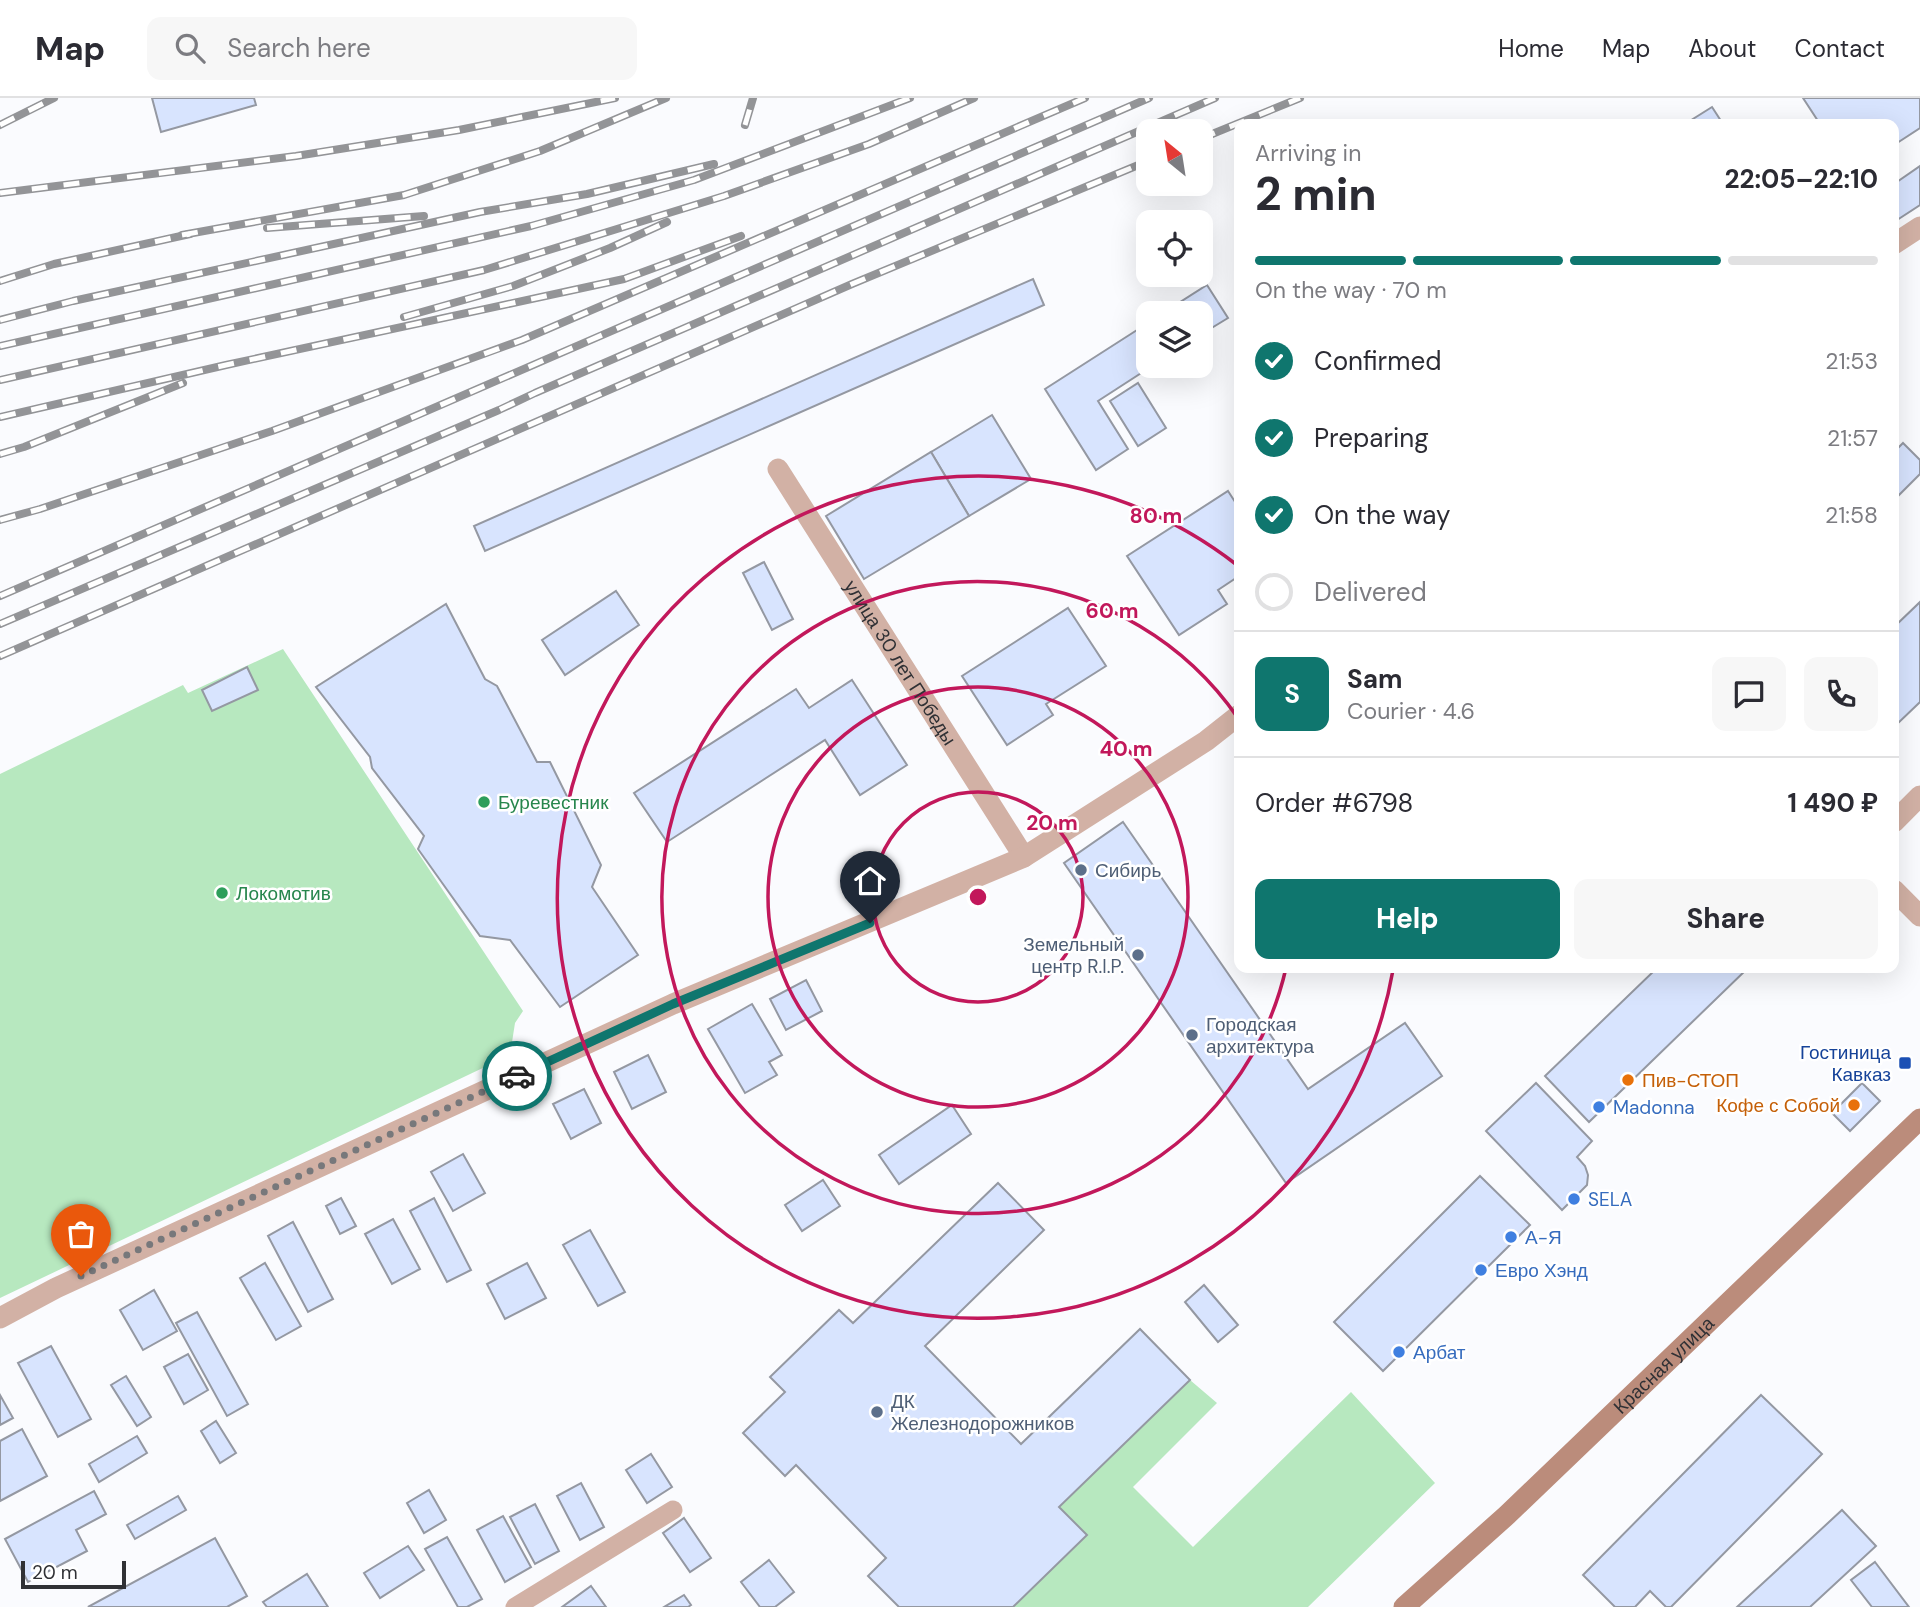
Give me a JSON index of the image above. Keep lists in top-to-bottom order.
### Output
{
  "streets": {
    "main road": ["Красная улица"],
    "street": ["улица 30 лет Победы"]
  },
  "places": {
    "other": [
      "Буревестник",
      "Сибирь",
      "Локомотив",
      "Земельный центр R.I.P.",
      "Городская архитектура",
      "Пив-СТОП",
      "Кофе с Собой",
      "Madonna",
      "SELA",
      "А-Я",
      "Евро Хэнд",
      "Арбат",
      "ДК Железнодорожников"
    ],
    "transit": ["Гостиница Кавказ"]
  },
  "scale_bar": "20 m",
  "north": "top left",
  "page": {
    "header": "Map",
    "search": "Search here",
    "nav": [
      "Home",
      "Map",
      "About",
      "Contact"
    ],
    "heading": ["2 min", "Arriving in", "22:05–22:10"],
    "panel": [
      "Sam",
      "Courier · 4.6",
      "Order #6798",
      "1 490 ₽"
    ],
    "bar": "On the way · 70 m",
    "list": [
      ["Confirmed", "21:53"],
      ["Preparing", "21:57"],
      ["On the way", "21:58"],
      "Delivered"
    ],
    "round": "S",
    "buttons": ["Help", "Share"],
    "scale": "20 m"
  },
  "rings": [
    "80 m",
    "60 m",
    "40 m",
    "20 m"
  ]
}
